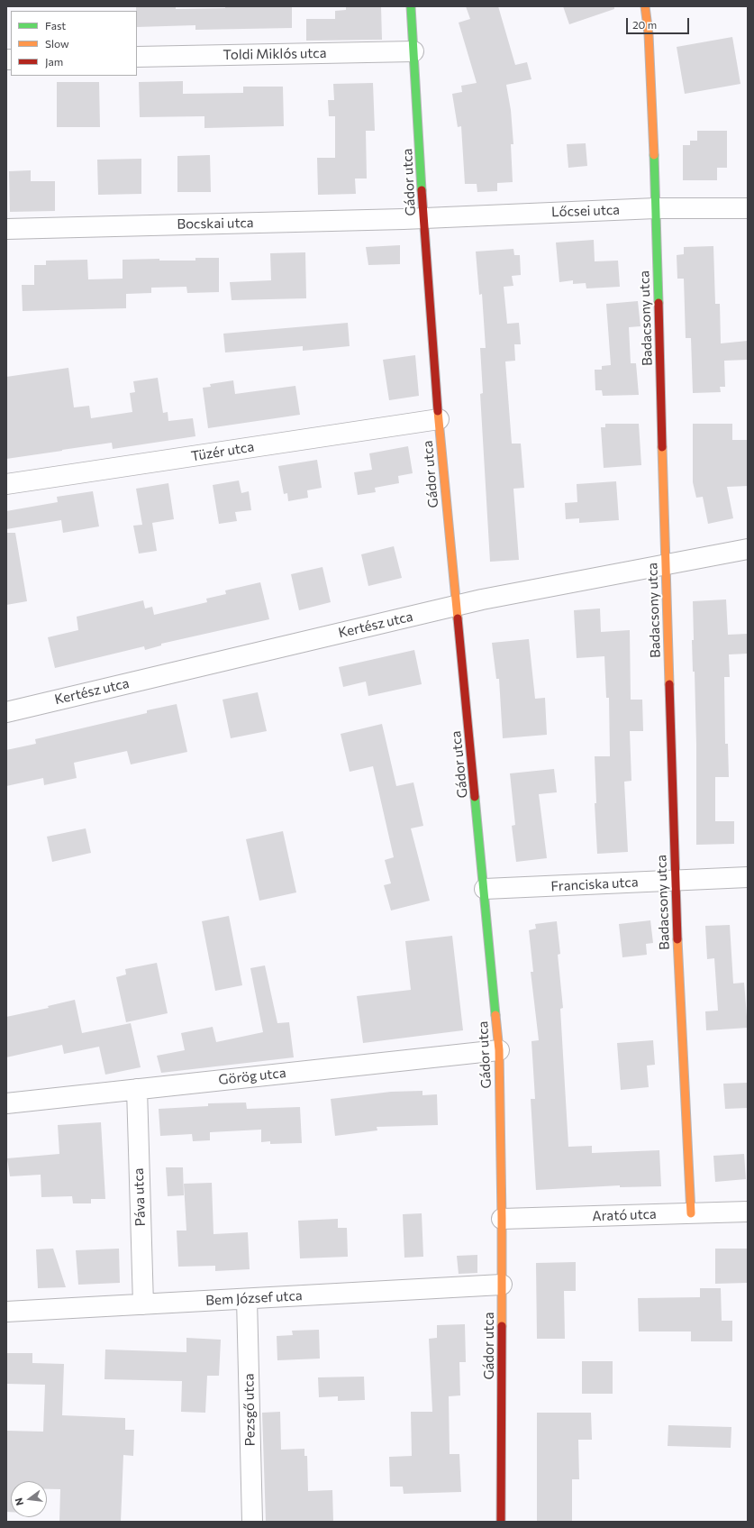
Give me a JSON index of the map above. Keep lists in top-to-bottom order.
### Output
{
  "streets": {
    "street": [
      "Toldi Miklós utca",
      "Gádor utca",
      "Lőcsei utca",
      "Bocskai utca",
      "Badacsony utca",
      "Tüzér utca",
      "Kertész utca",
      "Franciska utca",
      "Görög utca",
      "Páva utca",
      "Arató utca",
      "Bem József utca",
      "Pezsgő utca"
    ]
  },
  "crossings": [
    ["Toldi Miklós utca", "Gádor utca"],
    ["Gádor utca", "Lőcsei utca"],
    ["Gádor utca", "Bocskai utca"],
    ["Gádor utca", "Tüzér utca"],
    ["Gádor utca", "Kertész utca"],
    ["Gádor utca", "Franciska utca"],
    ["Gádor utca", "Görög utca"],
    ["Gádor utca", "Arató utca"],
    ["Gádor utca", "Bem József utca"],
    ["Lőcsei utca", "Bocskai utca"],
    ["Lőcsei utca", "Badacsony utca"],
    ["Badacsony utca", "Kertész utca"],
    ["Badacsony utca", "Franciska utca"],
    ["Badacsony utca", "Arató utca"],
    ["Görög utca", "Páva utca"],
    ["Páva utca", "Bem József utca"],
    ["Bem József utca", "Pezsgő utca"]
  ],
  "legend": ["Fast", "Slow", "Jam"],
  "scale_bar": "20 m",
  "north": "left"
}
